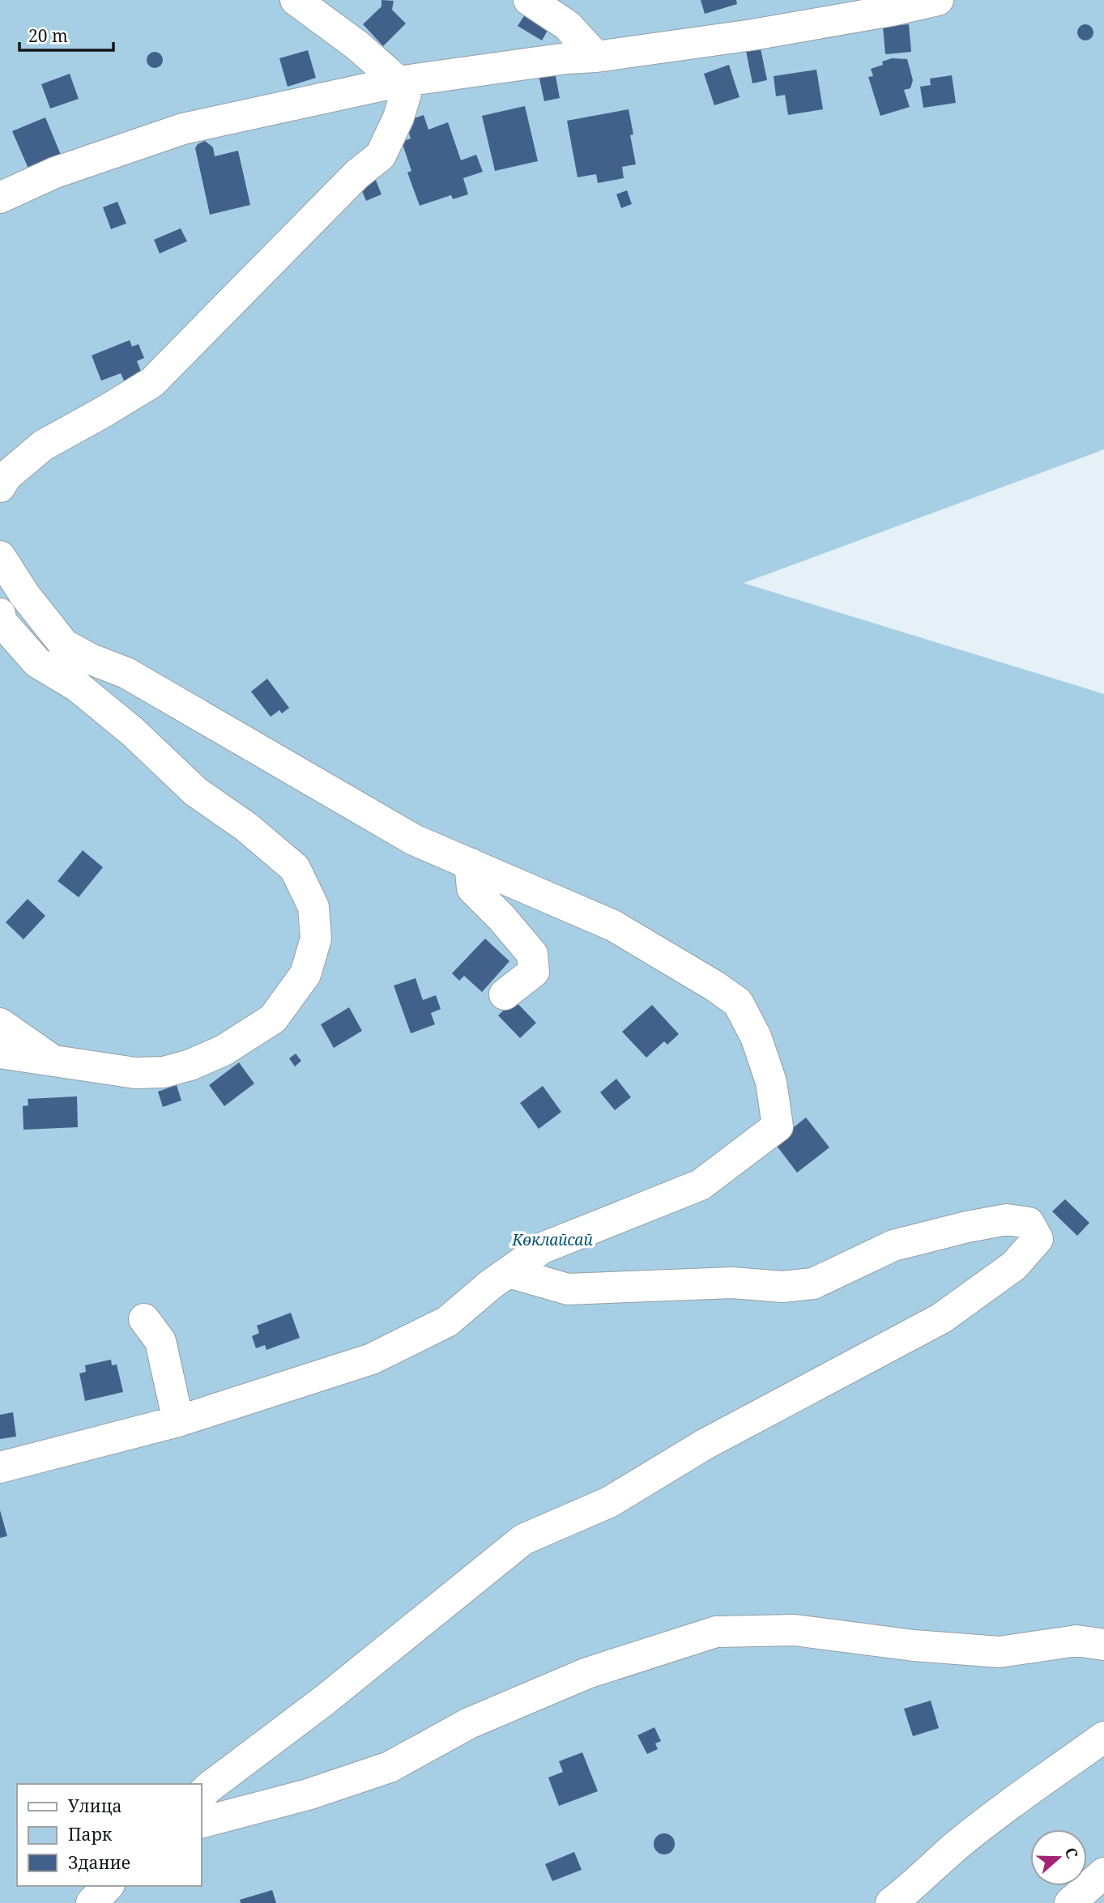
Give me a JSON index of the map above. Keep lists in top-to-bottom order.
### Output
{
  "parks": ["Көклайсай"],
  "legend": ["Улица", "Парк", "Здание"],
  "scale_bar": "20 m",
  "north": "right"
}
